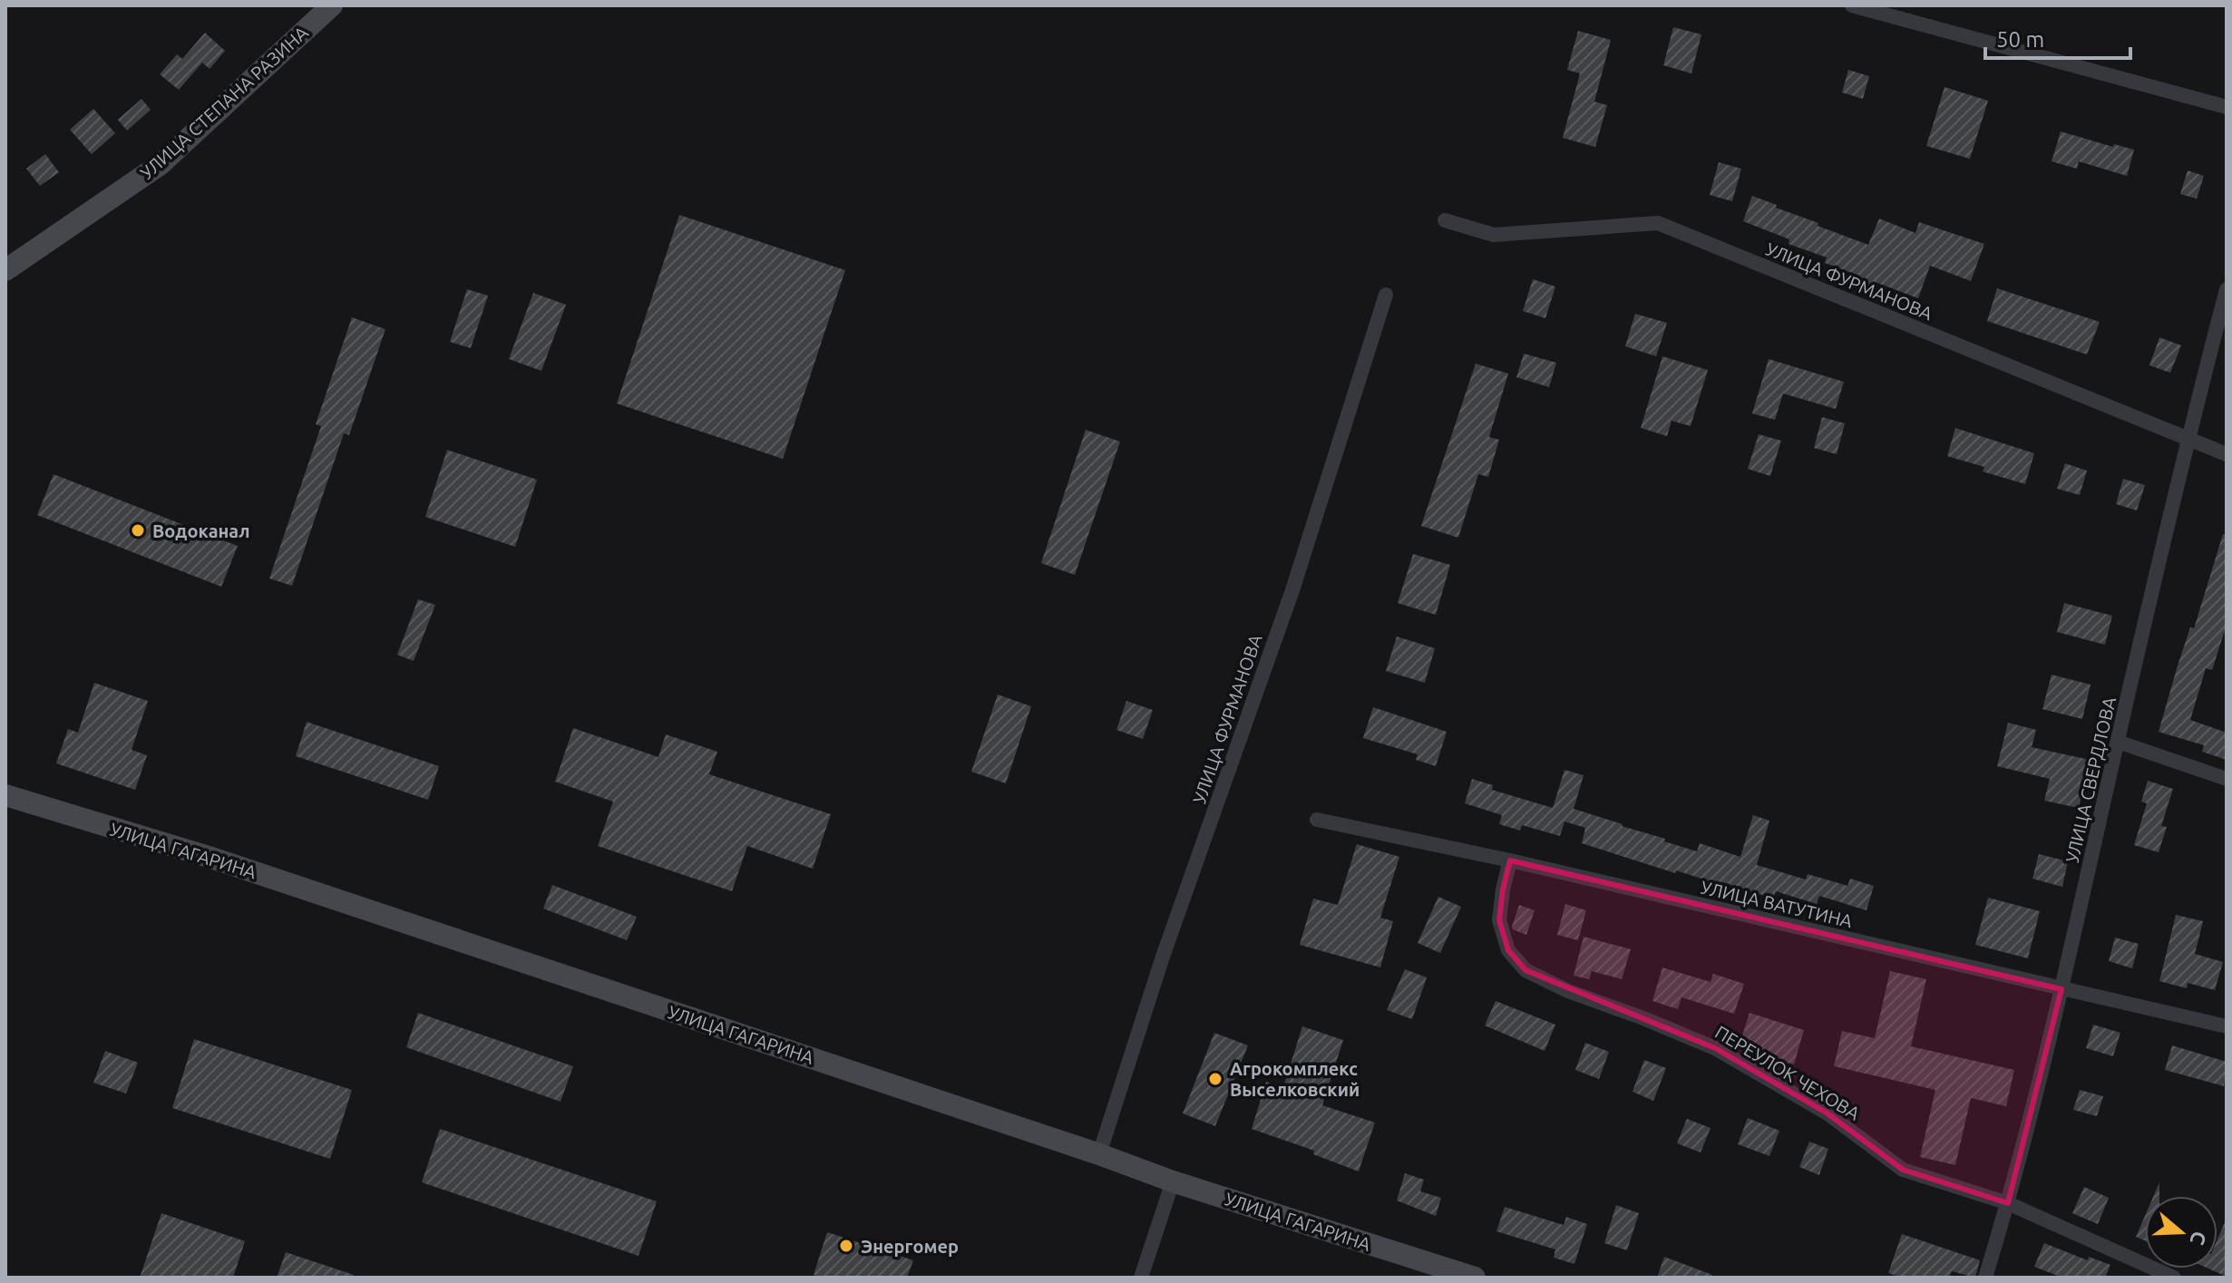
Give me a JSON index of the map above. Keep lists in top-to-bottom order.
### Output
{
  "streets": {
    "main road": ["УЛИЦА СТЕПАНА РАЗИНА", "УЛИЦА ГАГАРИНА"],
    "street": [
      "УЛИЦА ФУРМАНОВА",
      "УЛИЦА СВЕРДЛОВА",
      "УЛИЦА ВАТУТИНА",
      "ПЕРЕУЛОК ЧЕХОВА"
    ]
  },
  "crossings": [
    ["УЛИЦА ФУРМАНОВА", "УЛИЦА СВЕРДЛОВА"],
    ["УЛИЦА ФУРМАНОВА", "УЛИЦА ГАГАРИНА"],
    ["УЛИЦА СВЕРДЛОВА", "УЛИЦА ВАТУТИНА"],
    ["УЛИЦА СВЕРДЛОВА", "ПЕРЕУЛОК ЧЕХОВА"],
    ["УЛИЦА ВАТУТИНА", "ПЕРЕУЛОК ЧЕХОВА"]
  ],
  "places": ["Водоканал", "Агрокомплекс Выселковский", "Энергомер"],
  "scale_bar": "50 m",
  "north": "right"
}
